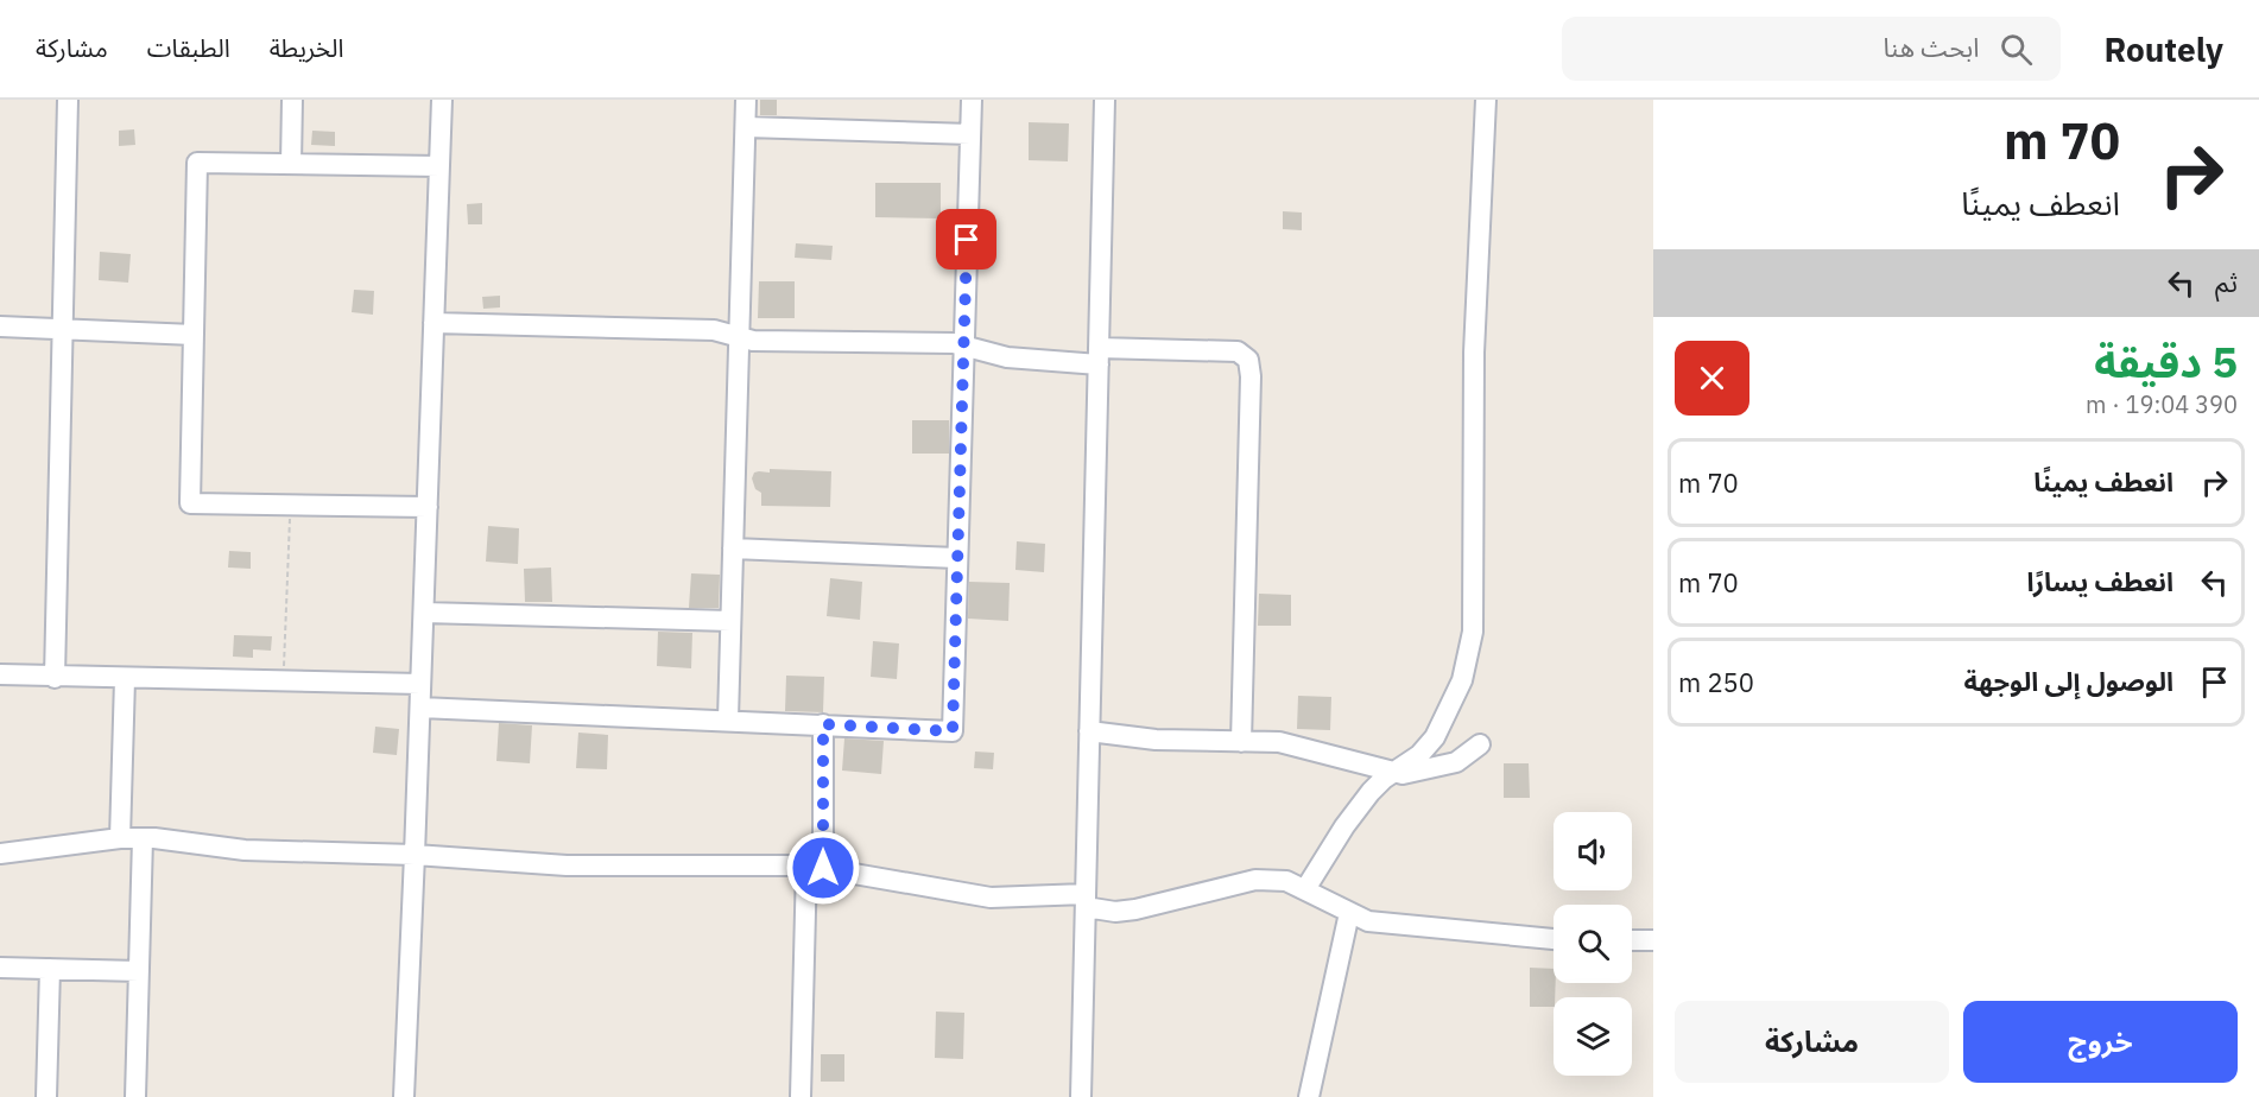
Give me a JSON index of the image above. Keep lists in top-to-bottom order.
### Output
{
  "page": {
    "header": "Routely",
    "search": "ابحث هنا",
    "nav": ["الخريطة", "الطبقات", "مشاركة"],
    "turn": ["70 m", "انعطف يمينًا"],
    "then": "ثم",
    "heading": ["5 دقيقة", "390 m · 19:04"],
    "list": [
      {
        "name": "انعطف يمينًا",
        "value": "70 m"
      },
      {
        "name": "انعطف يسارًا",
        "value": "70 m"
      },
      {
        "name": "الوصول إلى الوجهة",
        "value": "250 m"
      }
    ],
    "buttons": ["خروج", "مشاركة"]
  }
}
